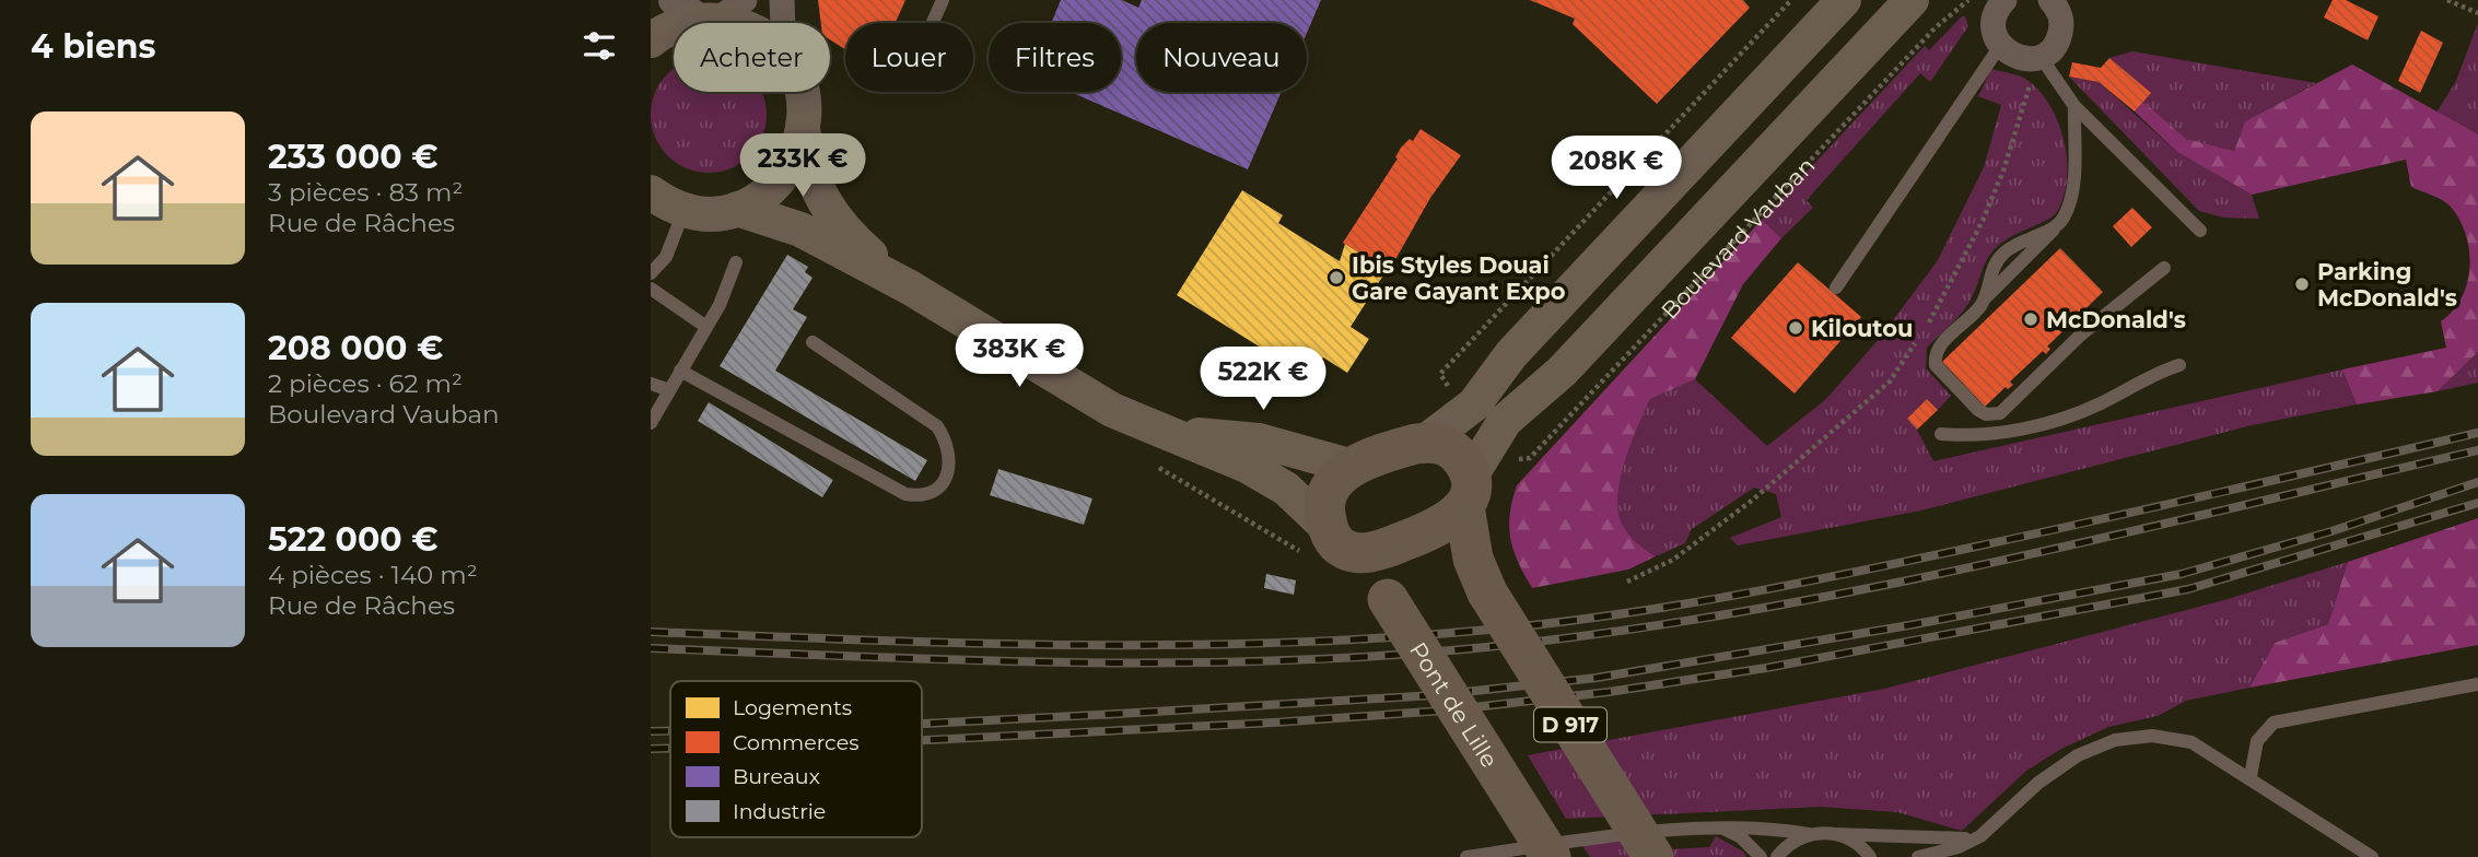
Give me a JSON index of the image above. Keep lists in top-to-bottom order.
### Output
{
  "streets": {
    "main road": ["Boulevard Vauban", "Pont de Lille", "D 917"]
  },
  "crossings": [
    ["Boulevard Vauban", "Pont de Lille"],
    ["Boulevard Vauban", "D 917"],
    ["Pont de Lille", "D 917"]
  ],
  "places": [
    "Ibis Styles Douai Gare Gayant Expo",
    "Parking McDonald's",
    "McDonald's",
    "Kiloutou"
  ],
  "legend": [
    "Logements",
    "Commerces",
    "Bureaux",
    "Industrie"
  ],
  "page": {
    "heading": "4 biens",
    "chip": [
      "Acheter",
      "Louer",
      "Filtres",
      "Nouveau"
    ],
    "list": [
      {
        "name": "233 000 €",
        "note": "3 pièces · 83 m² · Rue de Râches"
      },
      {
        "name": "208 000 €",
        "note": "2 pièces · 62 m² · Boulevard Vauban"
      },
      {
        "name": "522 000 €",
        "note": "4 pièces · 140 m² · Rue de Râches"
      }
    ],
    "price": [
      "233K €",
      "208K €",
      "383K €",
      "522K €"
    ]
  }
}
